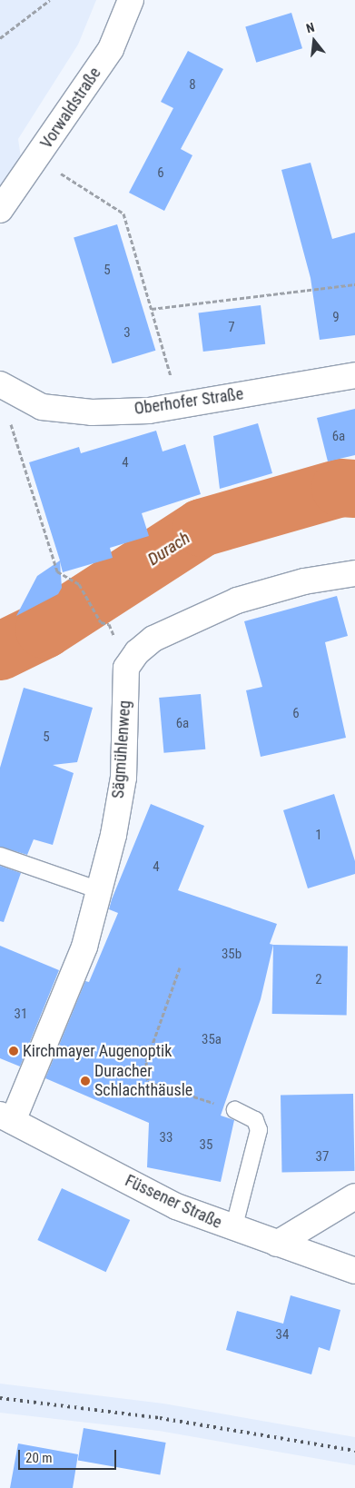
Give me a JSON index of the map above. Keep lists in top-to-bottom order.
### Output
{
  "streets": {
    "street": [
      "Vorwaldstraße",
      "Oberhofer Straße",
      "Sägmühlenweg",
      "Füssener Straße"
    ]
  },
  "crossings": [
    ["Sägmühlenweg", "Füssener Straße"]
  ],
  "water": ["Durach"],
  "places": ["Kirchmayer Augenoptik", "Duracher Schlachthäusle"],
  "house_numbers": [
    "8",
    "6",
    "5",
    "9",
    "7",
    "3",
    "6a",
    "4",
    "6",
    "6a",
    "5",
    "1",
    "4",
    "35b",
    "2",
    "31",
    "35a",
    "33",
    "35",
    "37",
    "34"
  ],
  "scale_bar": "20 m",
  "north": "top"
}
